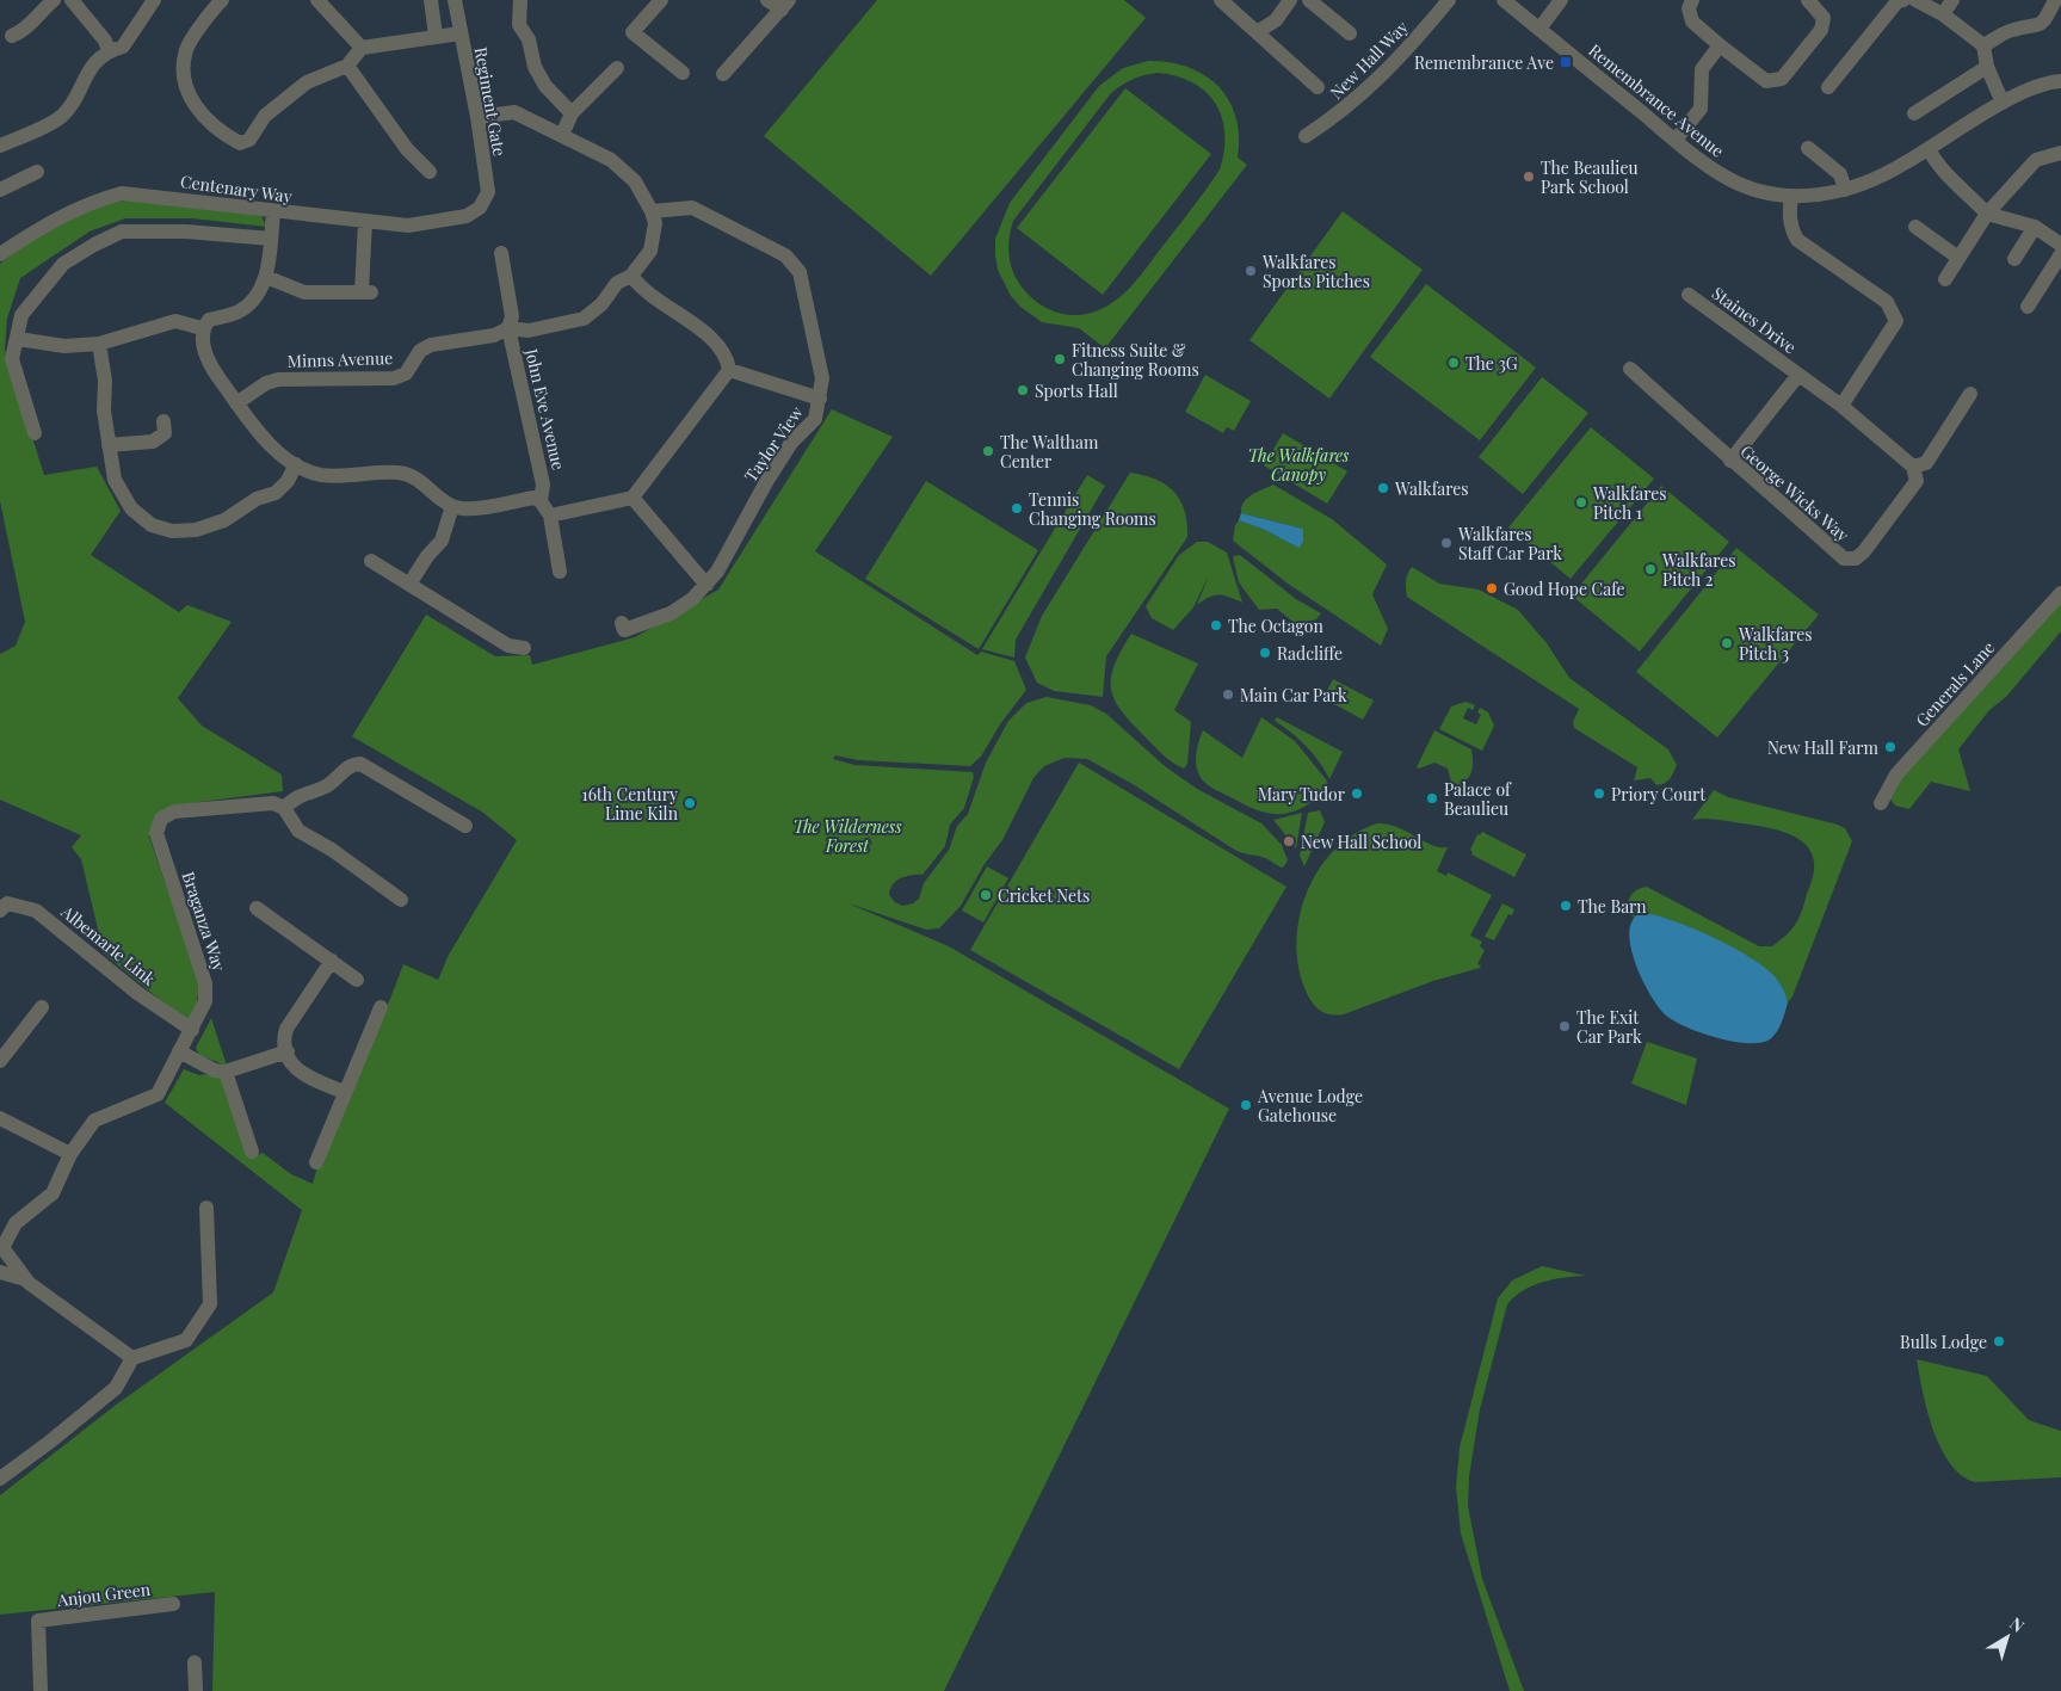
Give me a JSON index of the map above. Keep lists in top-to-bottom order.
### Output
{
  "streets": {
    "street": [
      "New Hall Way",
      "Remembrance Avenue",
      "Regiment Gate",
      "Centenary Way",
      "Staines Drive",
      "Minns Avenue",
      "John Eve Avenue",
      "Taylor View",
      "George Wicks Way",
      "Generals Lane",
      "Braganza Way",
      "Albemarle Link",
      "Anjou Green"
    ]
  },
  "crossings": [
    ["Regiment Gate", "Centenary Way"],
    ["Staines Drive", "George Wicks Way"],
    ["Minns Avenue", "John Eve Avenue"],
    ["Minns Avenue", "Taylor View"],
    ["Braganza Way", "Albemarle Link"]
  ],
  "parks": ["The Walkfares Canopy", "The Wilderness Forest"],
  "places": {
    "transit": ["Remembrance Ave"],
    "other": [
      "The Beaulieu Park School",
      "Walkfares Sports Pitches",
      "Fitness Suite & Changing Rooms",
      "The 3G",
      "Sports Hall",
      "The Waltham Center",
      "Walkfares",
      "Walkfares Pitch 1",
      "Tennis Changing Rooms",
      "Walkfares Staff Car Park",
      "Walkfares Pitch 2",
      "Good Hope Cafe",
      "The Octagon",
      "Walkfares Pitch 3",
      "Radcliffe",
      "Main Car Park",
      "New Hall Farm",
      "Mary Tudor",
      "Priory Court",
      "Palace of Beaulieu",
      "16th Century Lime Kiln",
      "New Hall School",
      "Cricket Nets",
      "The Barn",
      "The Exit Car Park",
      "Avenue Lodge Gatehouse",
      "Bulls Lodge"
    ]
  },
  "north": "top right"
}
